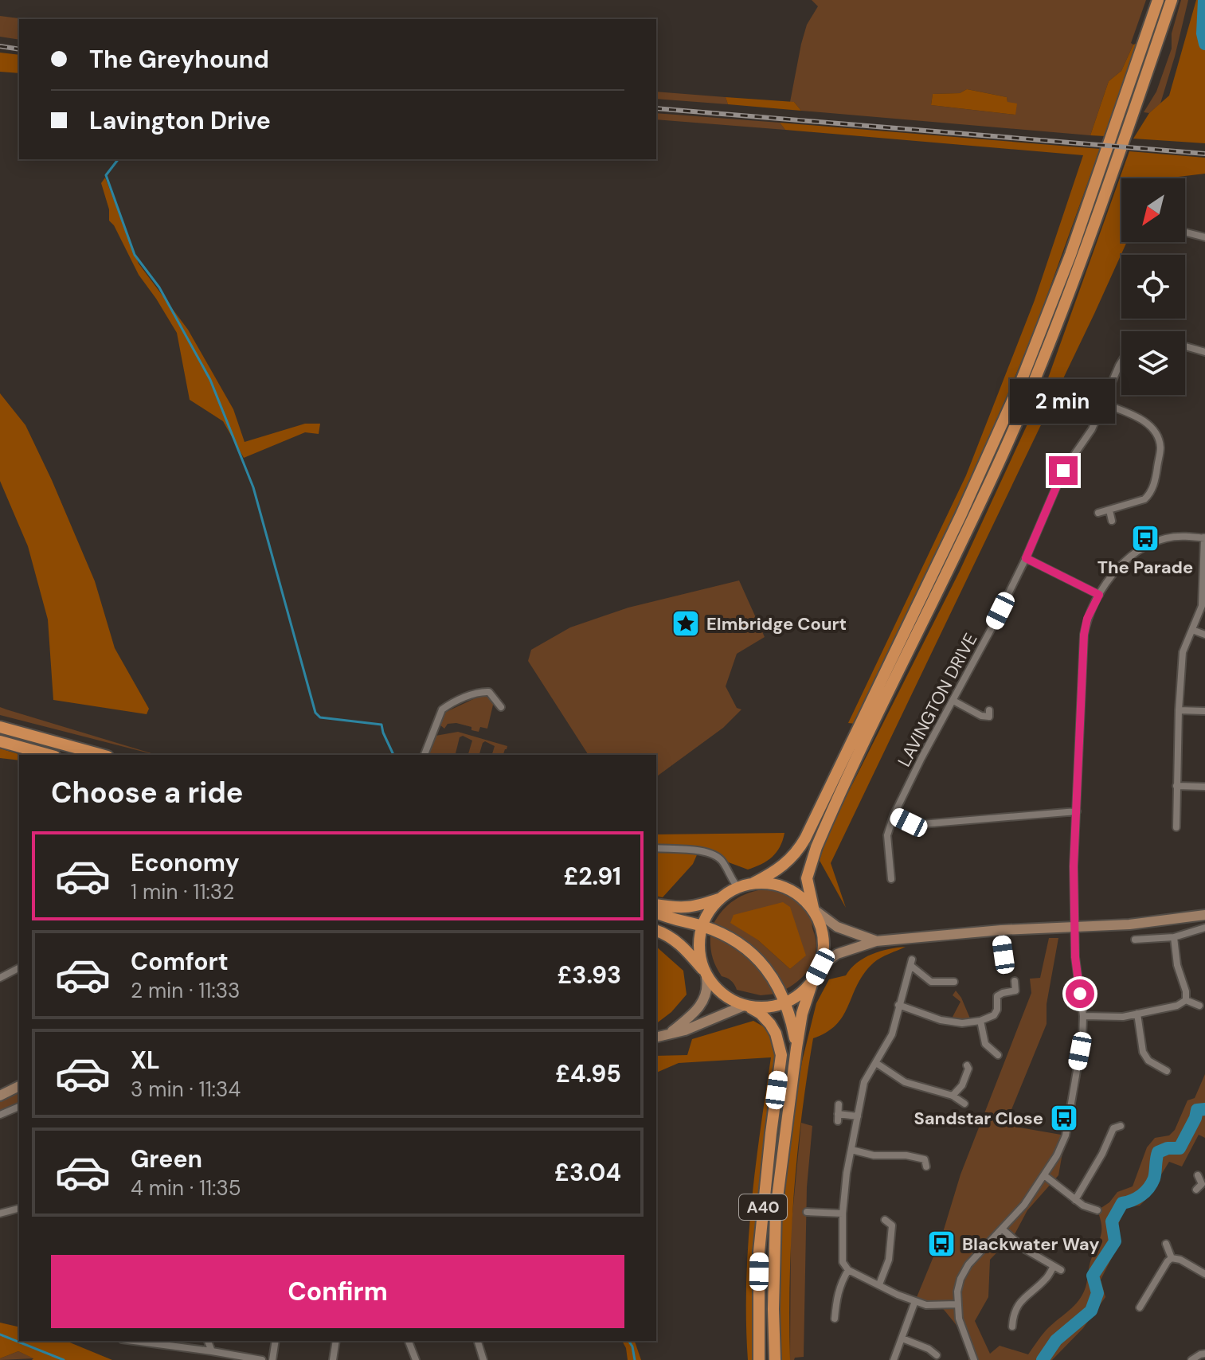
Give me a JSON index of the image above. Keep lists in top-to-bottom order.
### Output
{
  "streets": {
    "highway": ["A40"],
    "street": ["LAVINGTON DRIVE"]
  },
  "places": {
    "bus stop": ["The Parade", "Sandstar Close", "Blackwater Way"],
    "place": ["Elmbridge Court"]
  },
  "north": "bottom left",
  "page": {
    "banner": ["The Greyhound", "Lavington Drive"],
    "bubble": "2 min",
    "heading": "Choose a ride",
    "list": [
      {
        "name": "Economy",
        "note": "1 min · 11:32",
        "value": "£2.91"
      },
      {
        "name": "Comfort",
        "note": "2 min · 11:33",
        "value": "£3.93"
      },
      {
        "name": "XL",
        "note": "3 min · 11:34",
        "value": "£4.95"
      },
      {
        "name": "Green",
        "note": "4 min · 11:35",
        "value": "£3.04"
      }
    ],
    "buttons": "Confirm"
  }
}
